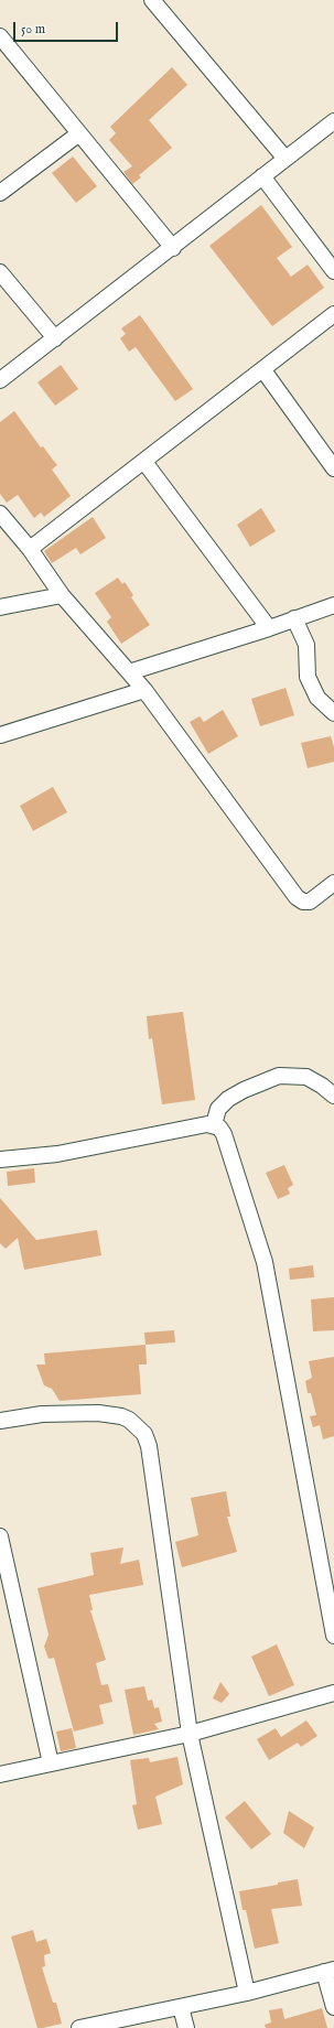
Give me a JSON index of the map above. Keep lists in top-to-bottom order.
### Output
{
  "scale_bar": "50 m"
}
